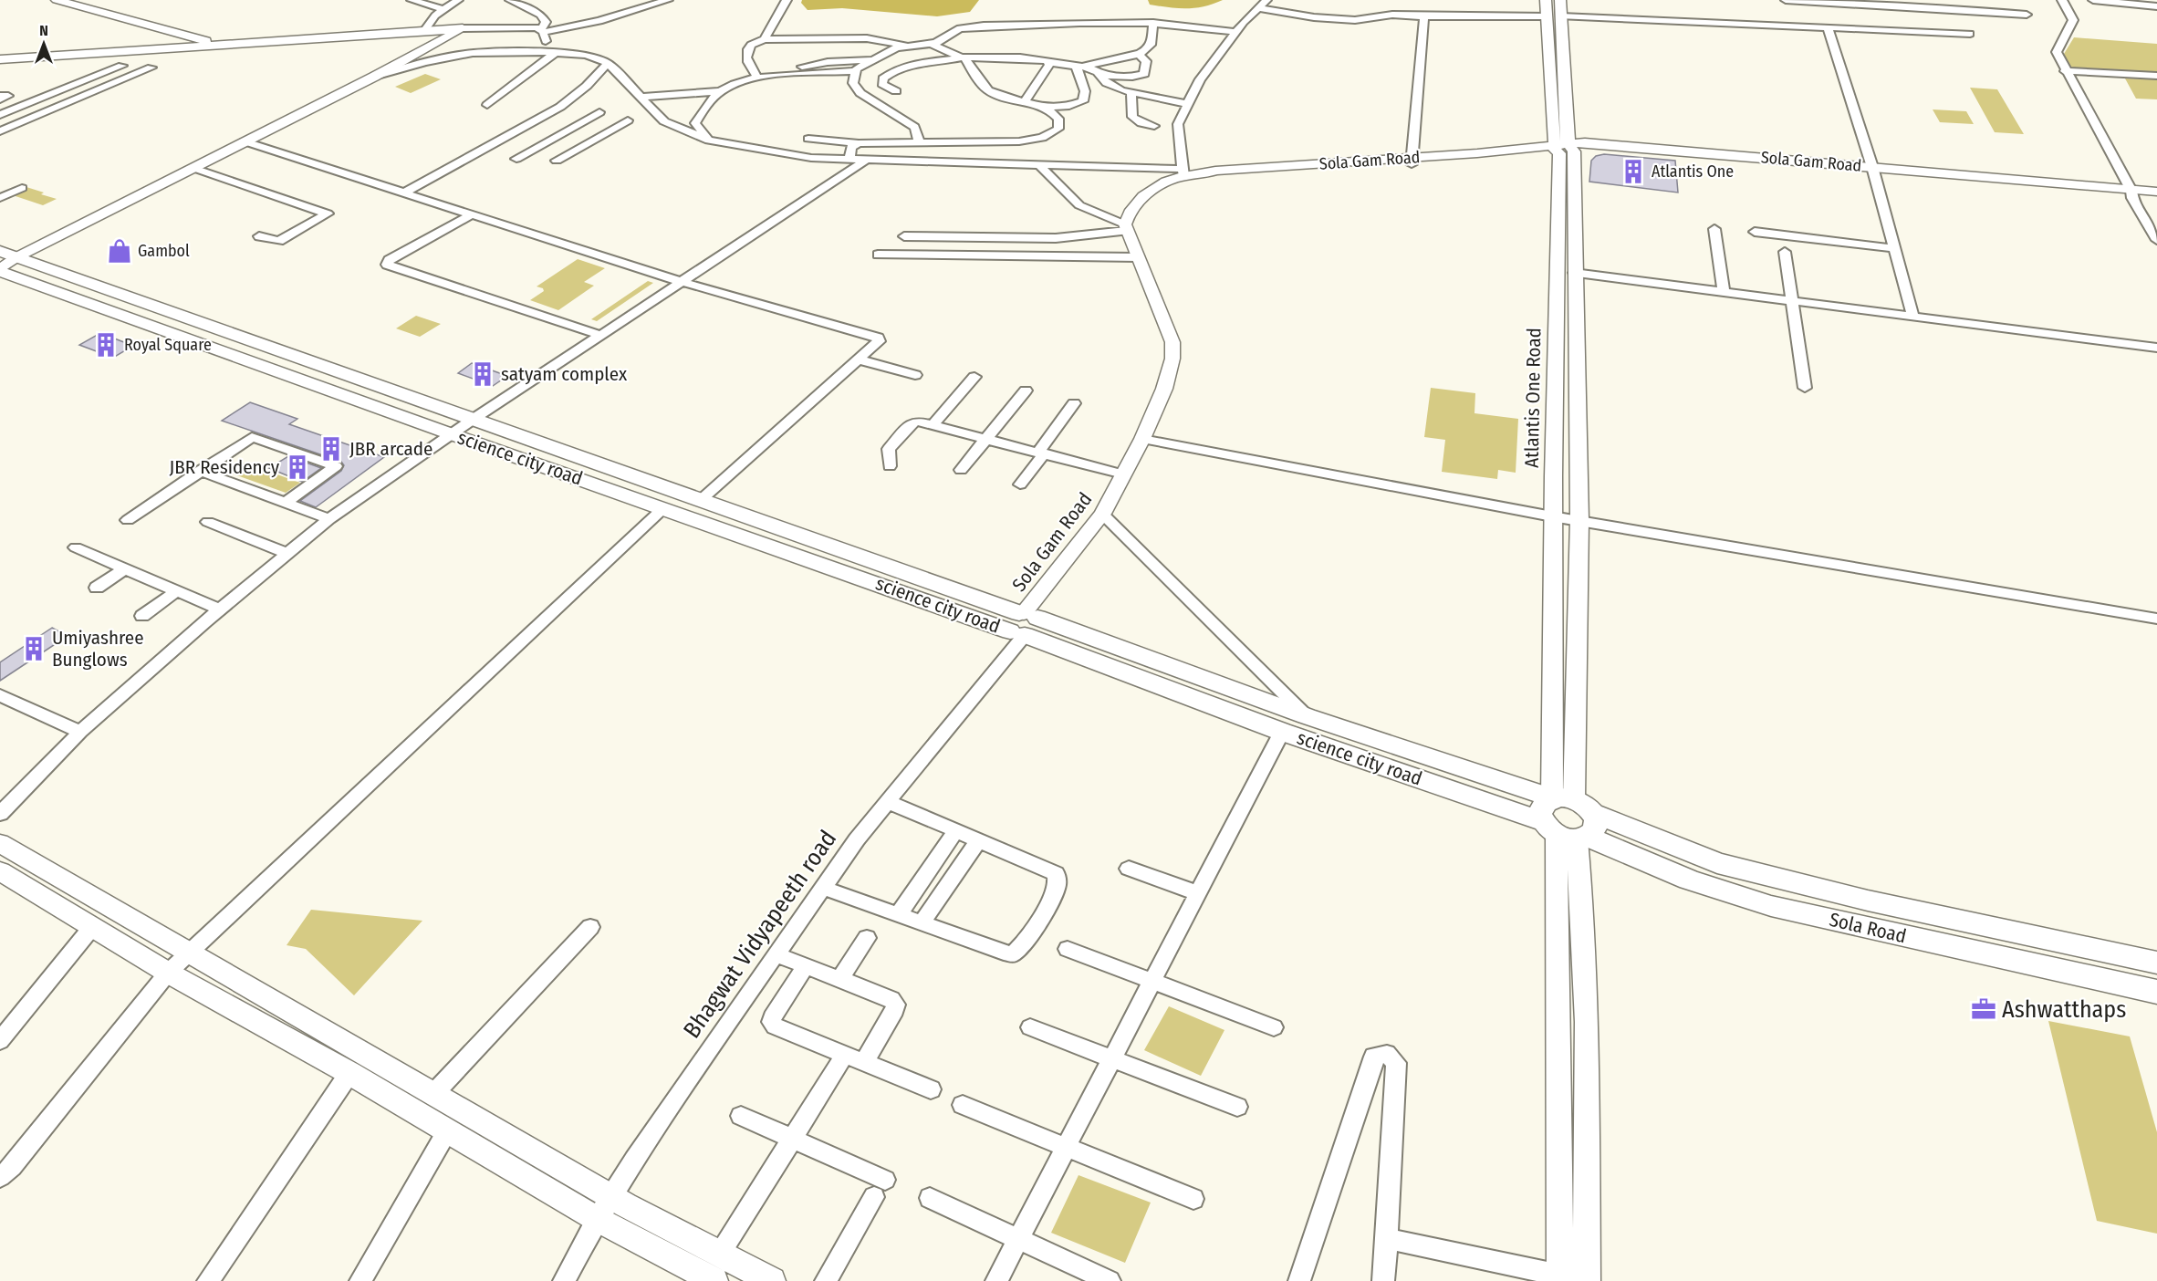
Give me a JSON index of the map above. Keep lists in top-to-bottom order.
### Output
{
  "streets": {
    "main road": ["science city road", "Sola Road"],
    "street": ["Sola Gam Road", "Atlantis One Road", "Bhagwat Vidyapeeth road"]
  },
  "crossings": [
    ["Sola Gam Road", "Atlantis One Road"],
    ["Sola Gam Road", "science city road"],
    ["Sola Gam Road", "Bhagwat Vidyapeeth road"],
    ["Atlantis One Road", "science city road"],
    ["Atlantis One Road", "Sola Road"],
    ["science city road", "Sola Road"],
    ["science city road", "Bhagwat Vidyapeeth road"]
  ],
  "places": {
    "building": [
      "Atlantis One",
      "Royal Square",
      "satyam complex",
      "JBR arcade",
      "JBR Residency",
      "Umiyashree Bunglows"
    ],
    "shop": ["Gambol"],
    "office": ["Ashwatthaps"]
  },
  "north": "top"
}
